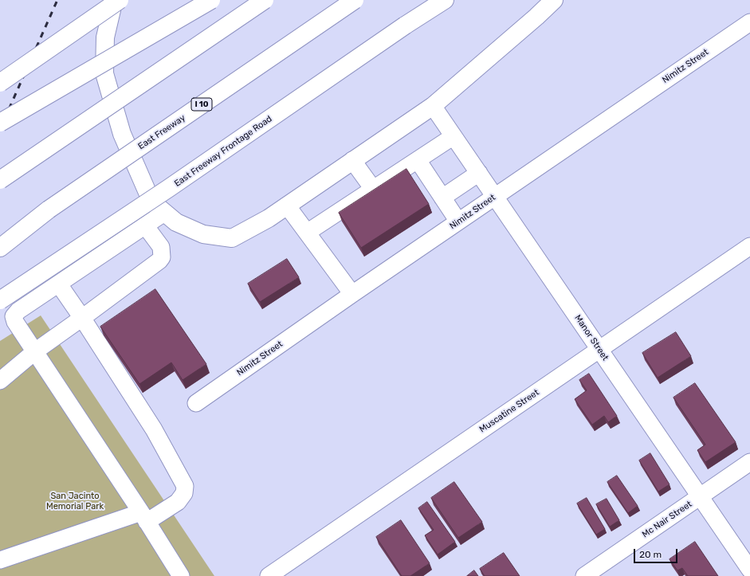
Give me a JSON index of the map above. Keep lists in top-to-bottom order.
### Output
{
  "streets": {
    "main road": ["I 10", "East Freeway", "East Freeway Frontage Road"],
    "street": [
      "Nimitz Street",
      "Manor Street",
      "Muscatine Street",
      "Mc Nair Street"
    ]
  },
  "crossings": [
    ["Nimitz Street", "Manor Street"],
    ["Manor Street", "Muscatine Street"],
    ["Manor Street", "Mc Nair Street"]
  ],
  "parks": ["San Jacinto Memorial Park"],
  "scale_bar": "20 m"
}
